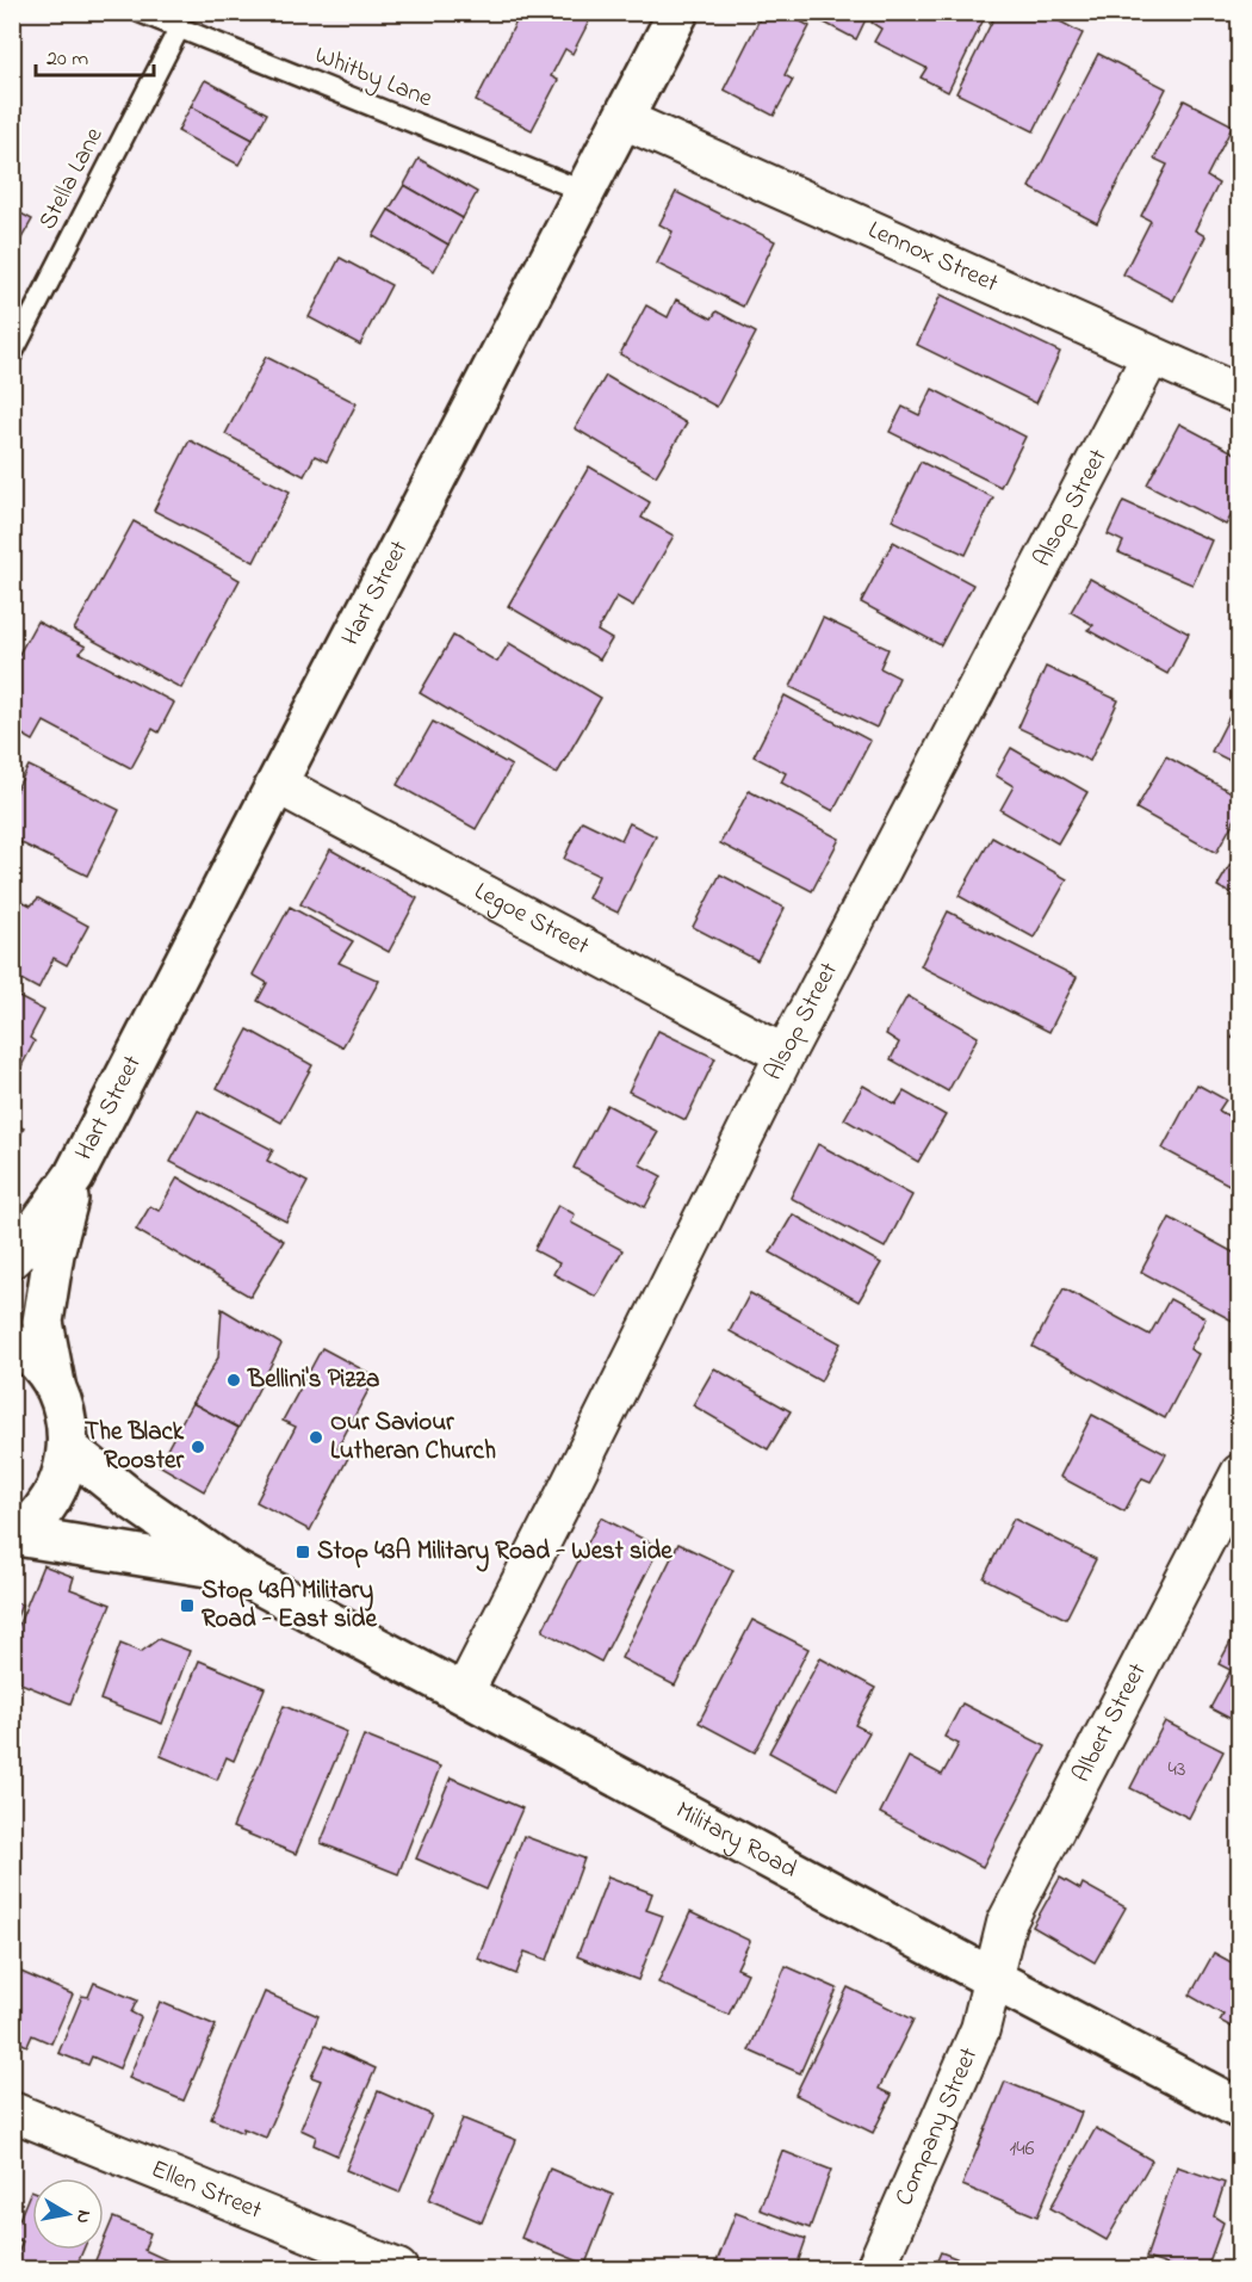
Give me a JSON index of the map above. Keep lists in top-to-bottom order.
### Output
{
  "streets": {
    "main road": ["Hart Street", "Military Road"],
    "street": [
      "Lennox Street",
      "Alsop Street",
      "Legoe Street",
      "Albert Street",
      "Company Street",
      "Ellen Street"
    ],
    "lane": ["Whitby Lane", "Stella Lane"]
  },
  "crossings": [
    ["Whitby Lane", "Stella Lane"],
    ["Whitby Lane", "Hart Street"],
    ["Lennox Street", "Alsop Street"],
    ["Lennox Street", "Hart Street"],
    ["Alsop Street", "Legoe Street"],
    ["Alsop Street", "Military Road"],
    ["Hart Street", "Legoe Street"],
    ["Hart Street", "Military Road"],
    ["Albert Street", "Military Road"],
    ["Albert Street", "Company Street"],
    ["Military Road", "Company Street"]
  ],
  "places": {
    "other": ["Bellini's Pizza", "Our Saviour Lutheran Church", "The Black Rooster"],
    "transit": ["Stop 43A Military Road - West side", "Stop 43A Military Road - East side"]
  },
  "house_numbers": ["43", "146"],
  "scale_bar": "20 m",
  "north": "right"
}
